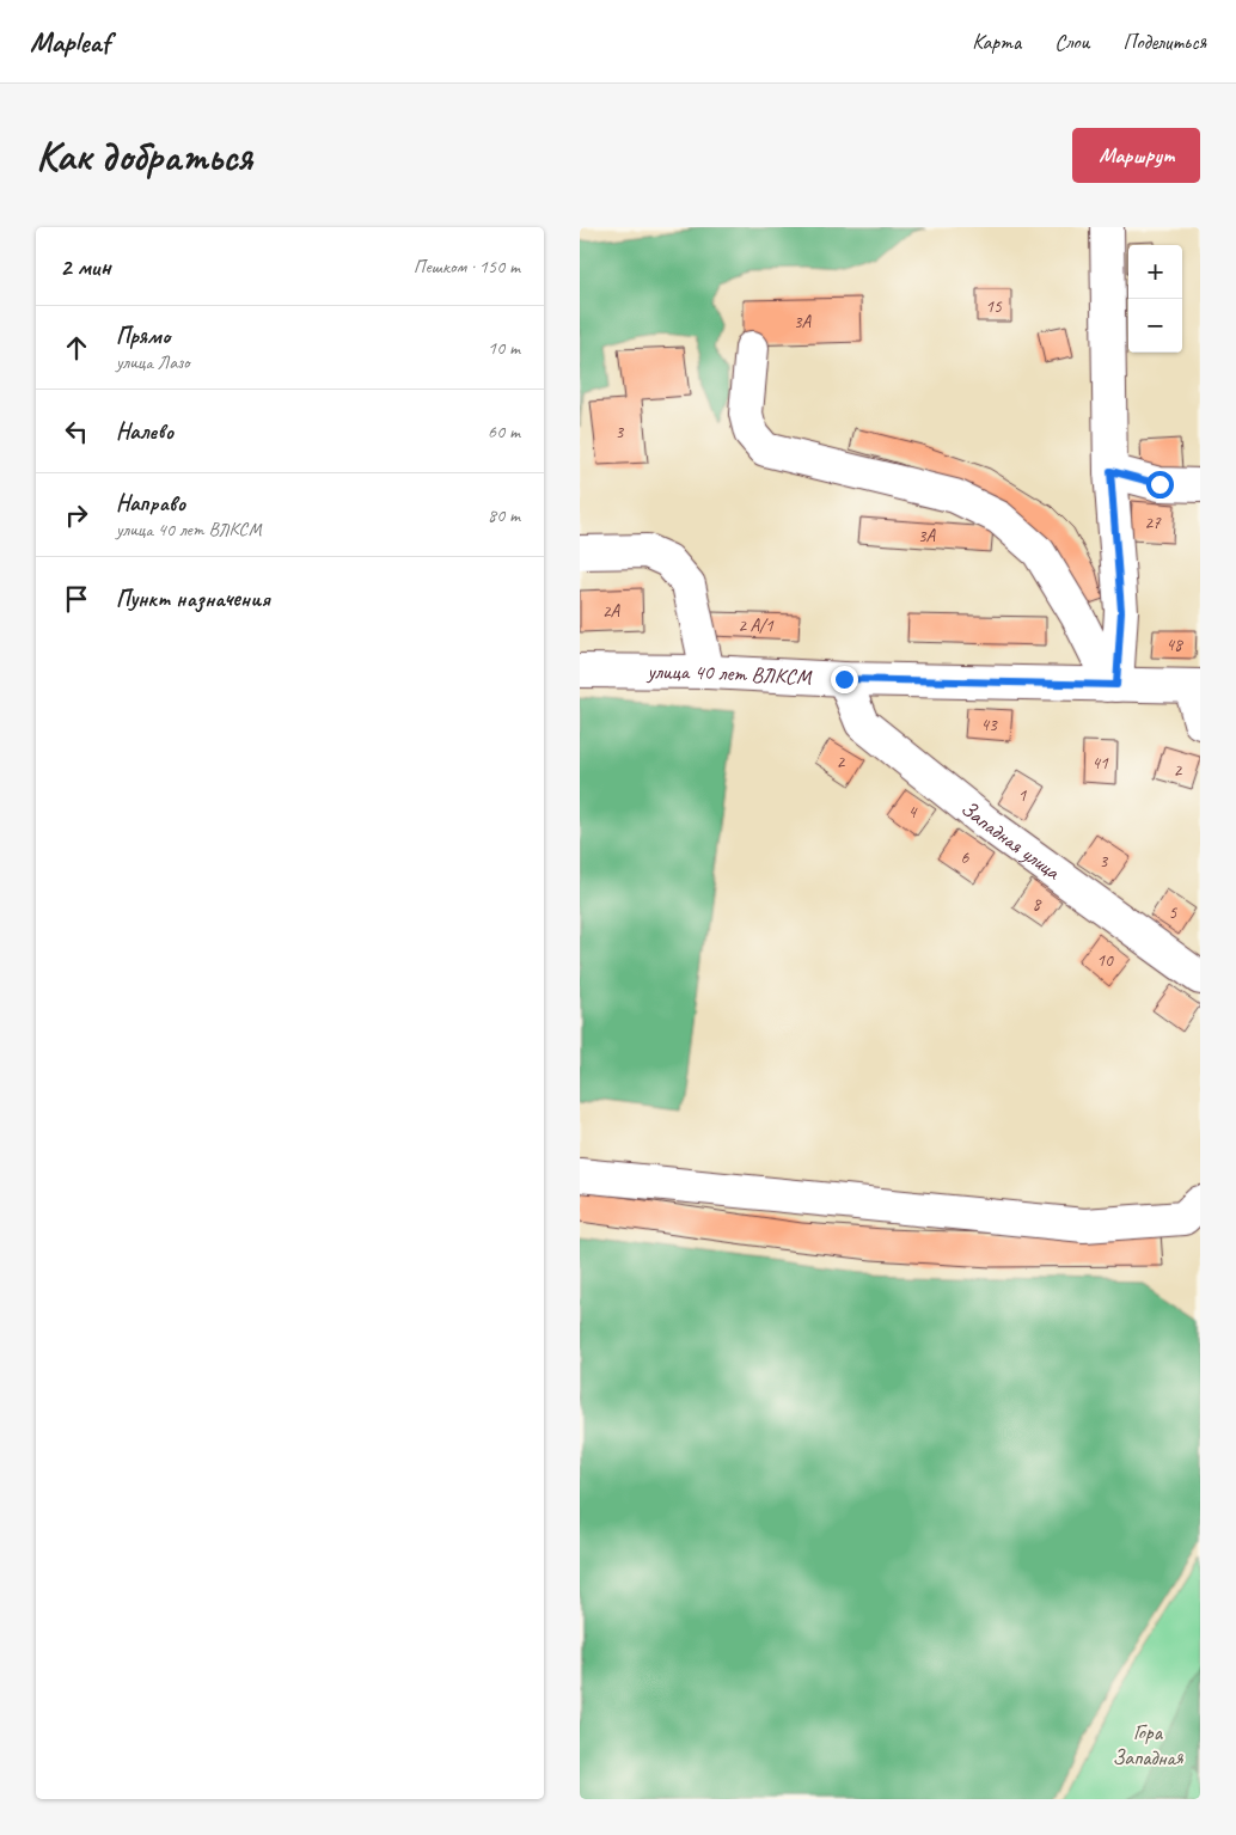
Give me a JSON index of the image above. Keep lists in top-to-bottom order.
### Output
{
  "streets": {
    "street": ["улица 40 лет ВЛКСМ", "Западная улица"]
  },
  "crossings": [
    ["улица 40 лет ВЛКСМ", "Западная улица"]
  ],
  "parks": ["Гора Западная"],
  "house_numbers": [
    "15",
    "3А",
    "3",
    "27",
    "3А",
    "2А",
    "2 А/1",
    "48",
    "43",
    "2",
    "41",
    "2",
    "1",
    "4",
    "6",
    "3",
    "8",
    "5",
    "10"
  ],
  "page": {
    "header": "Mapleaf",
    "nav": ["Карта", "Слои", "Поделиться"],
    "buttons": "Маршрут",
    "title": "Как добраться",
    "heading": ["2 мин", "Пешком · 150 m"],
    "map_buttons": ["+", "−"],
    "list": [
      ["Прямо", "улица Лазо", "10 m"],
      ["Налево", "60 m"],
      ["Направо", "улица 40 лет ВЛКСМ", "80 m"],
      "Пункт назначения"
    ]
  }
}
